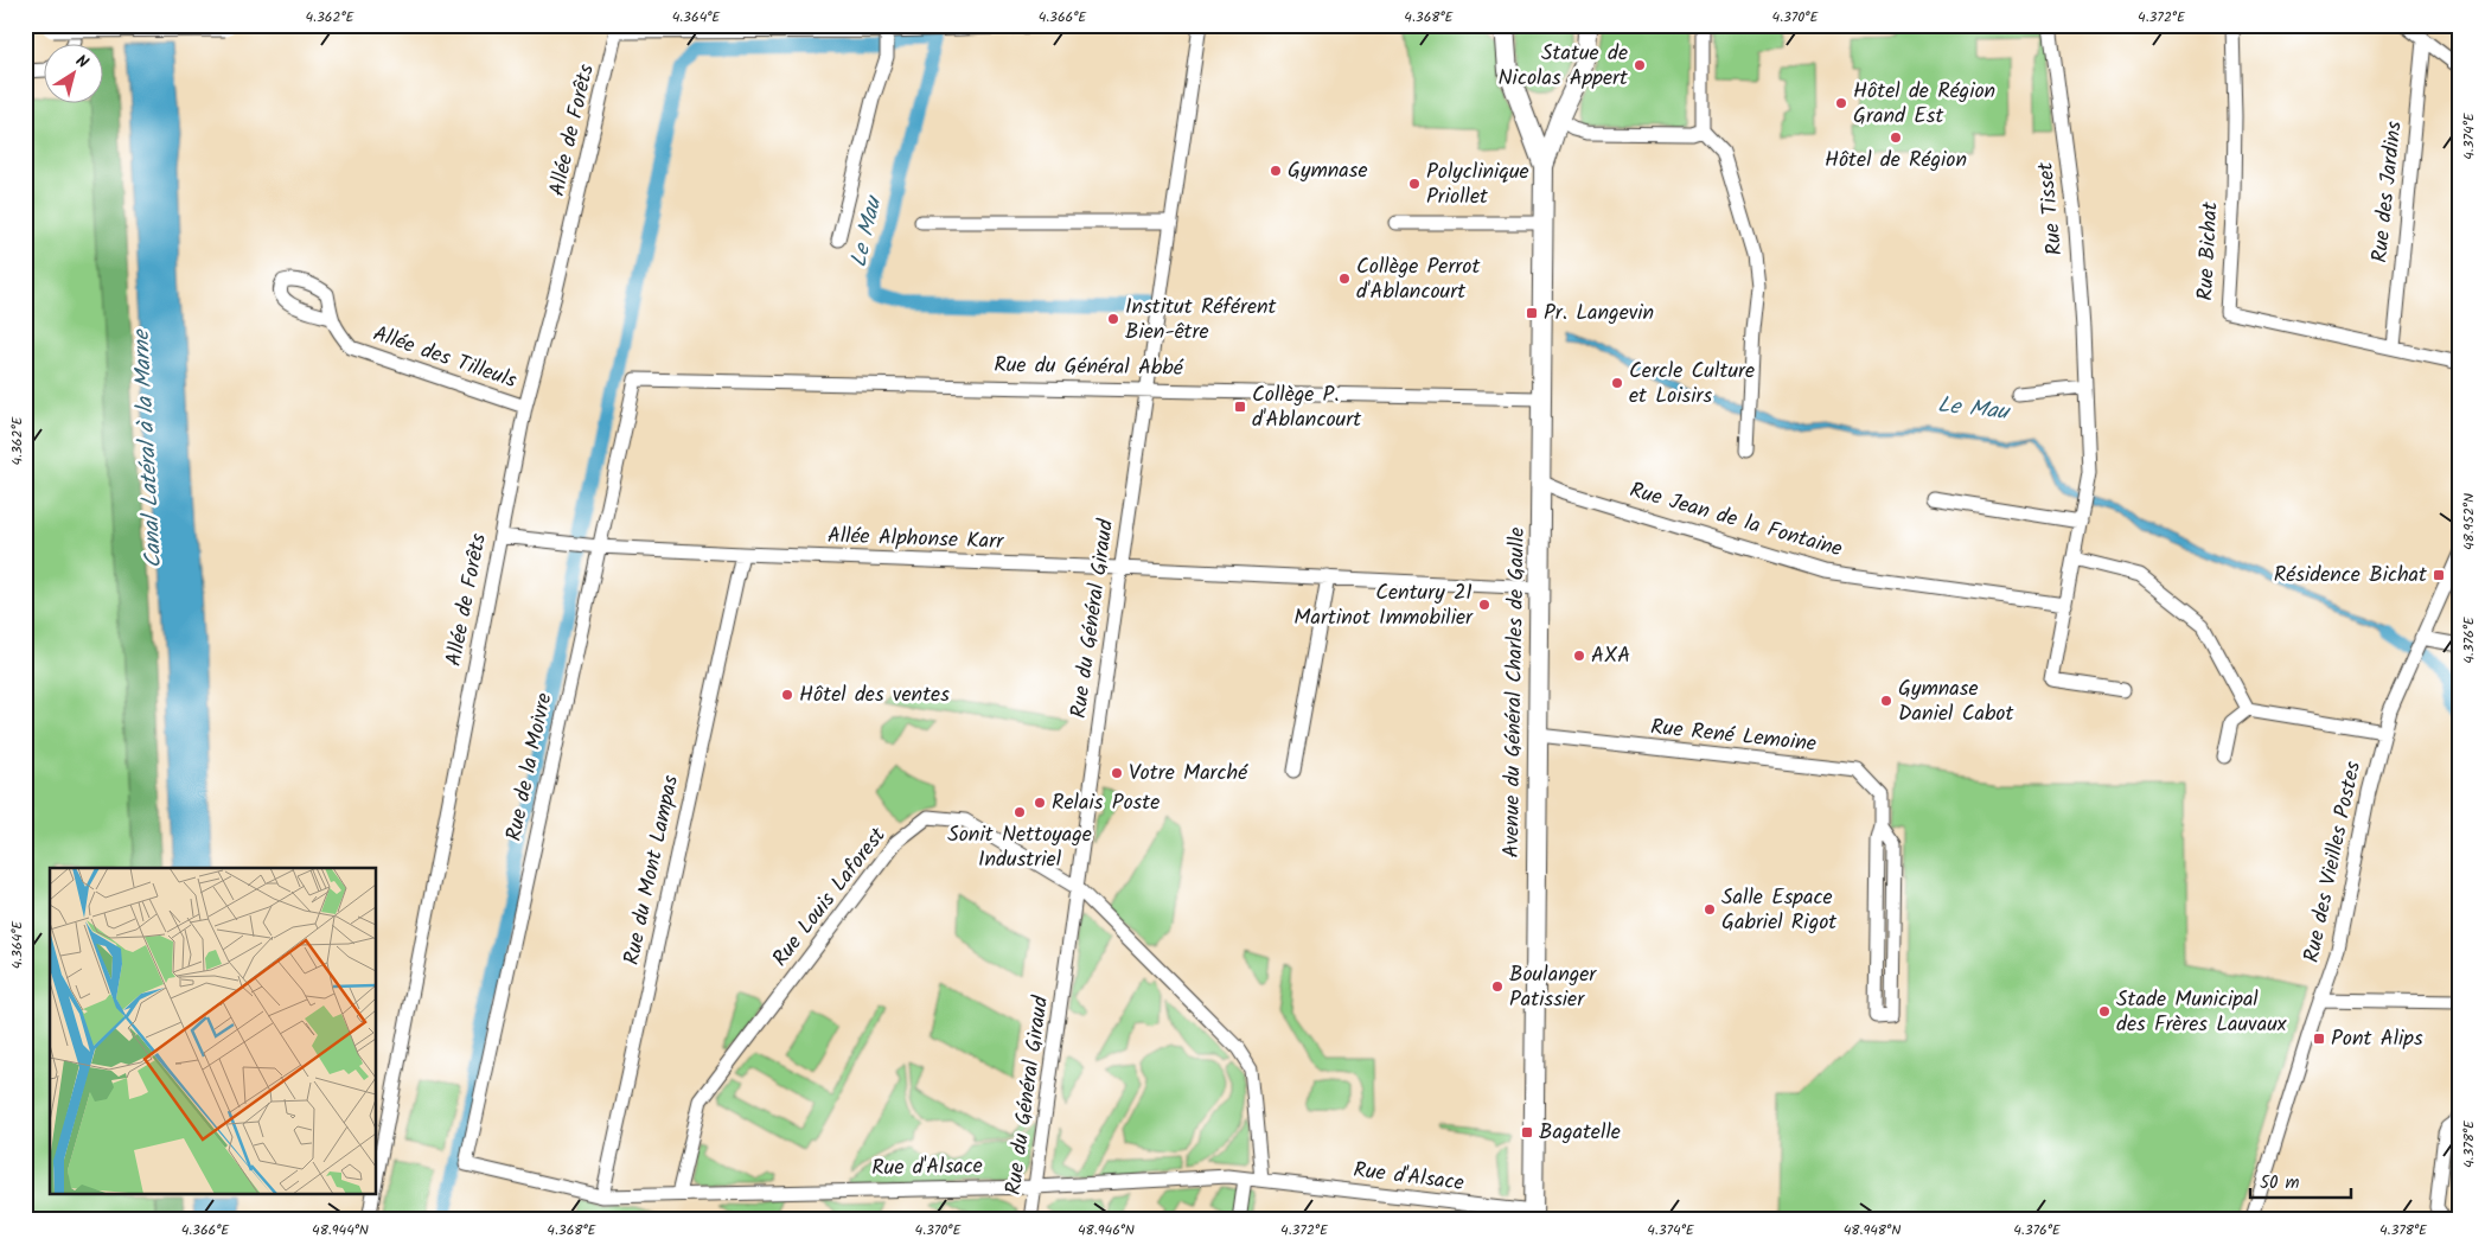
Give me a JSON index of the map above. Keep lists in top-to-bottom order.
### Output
{
  "streets": {
    "main road": ["Avenue du Général Charles de Gaulle"],
    "street": [
      "Allée de Forêts",
      "Rue des Jardins",
      "Rue Tisset",
      "Rue Bichat",
      "Allée des Tilleuls",
      "Rue du Général Abbé",
      "Rue Jean de la Fontaine",
      "Allée Alphonse Karr",
      "Rue du Général Giraud",
      "Rue René Lemoine",
      "Rue de la Moivre",
      "Rue des Vieilles Postes",
      "Rue du Mont Lampas",
      "Rue Louis Laforest",
      "Rue d'Alsace"
    ]
  },
  "crossings": [
    ["Allée de Forêts", "Allée des Tilleuls"],
    ["Allée de Forêts", "Allée Alphonse Karr"],
    ["Rue des Jardins", "Rue Bichat"],
    ["Rue Tisset", "Rue Jean de la Fontaine"],
    ["Rue du Général Abbé", "Rue du Général Giraud"],
    ["Rue du Général Abbé", "Avenue du Général Charles de Gaulle"],
    ["Rue du Général Abbé", "Rue de la Moivre"],
    ["Rue Jean de la Fontaine", "Avenue du Général Charles de Gaulle"],
    ["Allée Alphonse Karr", "Rue du Général Giraud"],
    ["Allée Alphonse Karr", "Avenue du Général Charles de Gaulle"],
    ["Allée Alphonse Karr", "Rue de la Moivre"],
    ["Allée Alphonse Karr", "Rue du Mont Lampas"],
    ["Rue du Général Giraud", "Rue Louis Laforest"],
    ["Rue du Général Giraud", "Rue d'Alsace"],
    ["Avenue du Général Charles de Gaulle", "Rue René Lemoine"],
    ["Avenue du Général Charles de Gaulle", "Rue d'Alsace"],
    ["Rue de la Moivre", "Rue d'Alsace"],
    ["Rue du Mont Lampas", "Rue d'Alsace"],
    ["Rue Louis Laforest", "Rue d'Alsace"]
  ],
  "water": ["Le Mau", "Canal Latéral à la Marne"],
  "places": {
    "other": [
      "Statue de Nicolas Appert",
      "Hôtel de Région Grand Est",
      "Hôtel de Région",
      "Gymnase",
      "Polyclinique Priollet",
      "Collège Perrot d'Ablancourt",
      "Institut Référent Bien-être",
      "Cercle Culture et Loisirs",
      "Century 21 Martinot Immobilier",
      "AXA",
      "Hôtel des ventes",
      "Gymnase Daniel Cabot",
      "Votre Marché",
      "Relais Poste",
      "Sonit Nettoyage Industriel",
      "Salle Espace Gabriel Rigot",
      "Boulanger Patissier",
      "Stade Municipal des Frères Lauvaux"
    ],
    "transit": [
      "Pr. Langevin",
      "Collège P. d'Ablancourt",
      "Résidence Bichat",
      "Pont Alips",
      "Bagatelle"
    ]
  },
  "scale_bar": "50 m",
  "north": "top right",
  "coordinates": [
    "4.362°E",
    "4.364°E",
    "4.366°E",
    "4.368°E",
    "4.370°E",
    "4.372°E",
    "4.374°E",
    "48.952°N",
    "4.376°E",
    "4.378°E",
    "48.944°N",
    "48.946°N",
    "48.948°N"
  ]
}
